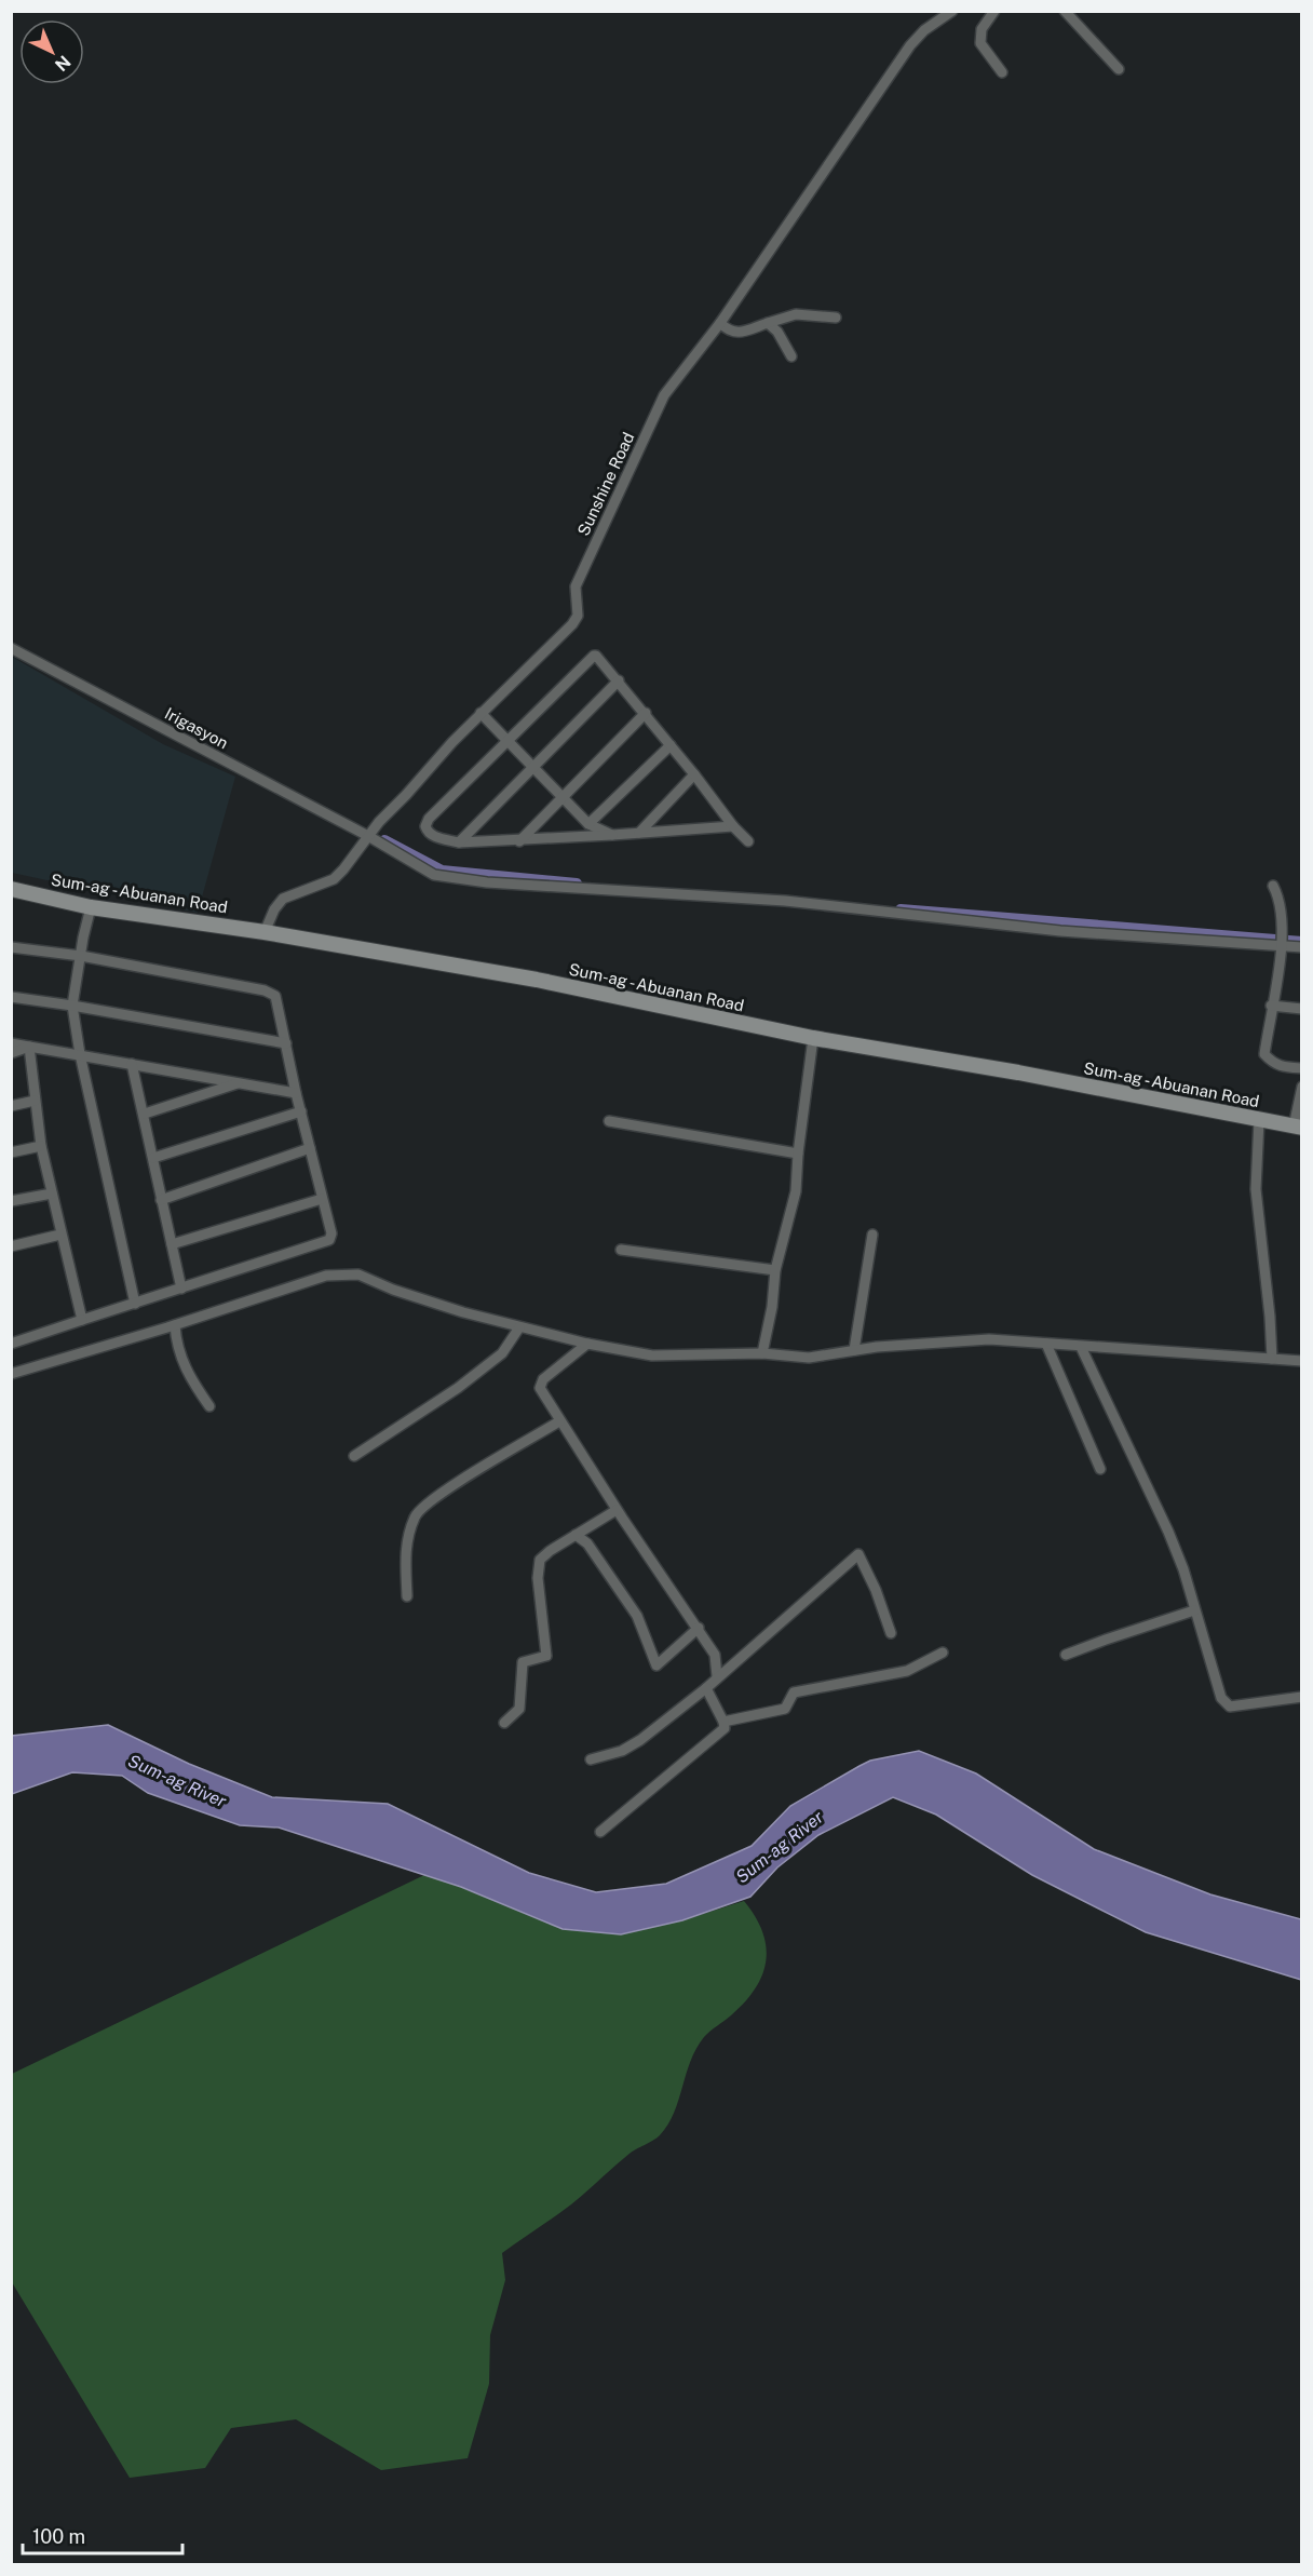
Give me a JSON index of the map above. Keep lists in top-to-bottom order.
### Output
{
  "streets": {
    "main road": ["Sum-ag - Abuanan Road"],
    "street": ["Sunshine Road", "Irigasyon"]
  },
  "crossings": [
    ["Sunshine Road", "Irigasyon"],
    ["Sunshine Road", "Sum-ag - Abuanan Road"]
  ],
  "water": ["Sum-ag River"],
  "scale_bar": "100 m",
  "north": "bottom right"
}
